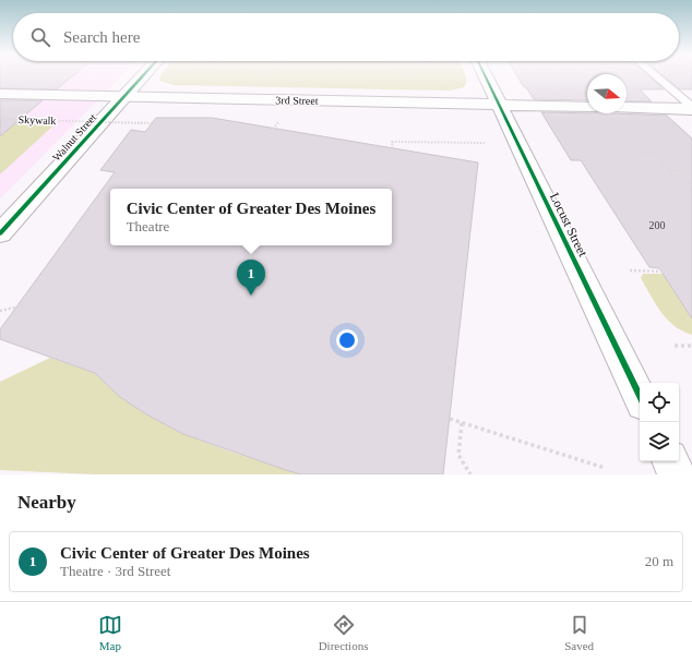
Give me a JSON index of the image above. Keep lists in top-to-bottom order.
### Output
{
  "streets": {
    "main road": ["3rd Street", "Walnut Street", "Locust Street"],
    "path": ["Skywalk"]
  },
  "crossings": [
    ["3rd Street", "Walnut Street"],
    ["3rd Street", "Locust Street"]
  ],
  "house_numbers": ["200"],
  "north": "right",
  "page": {
    "search": "Search here",
    "popup": ["Civic Center of Greater Des Moines", "Theatre"],
    "pins": "1",
    "heading": "Nearby",
    "list": [
      {
        "mark": "1",
        "name": "Civic Center of Greater Des Moines",
        "note": "Theatre · 3rd Street",
        "value": "20 m"
      }
    ],
    "nav": ["Map", "Directions", "Saved"]
  }
}
